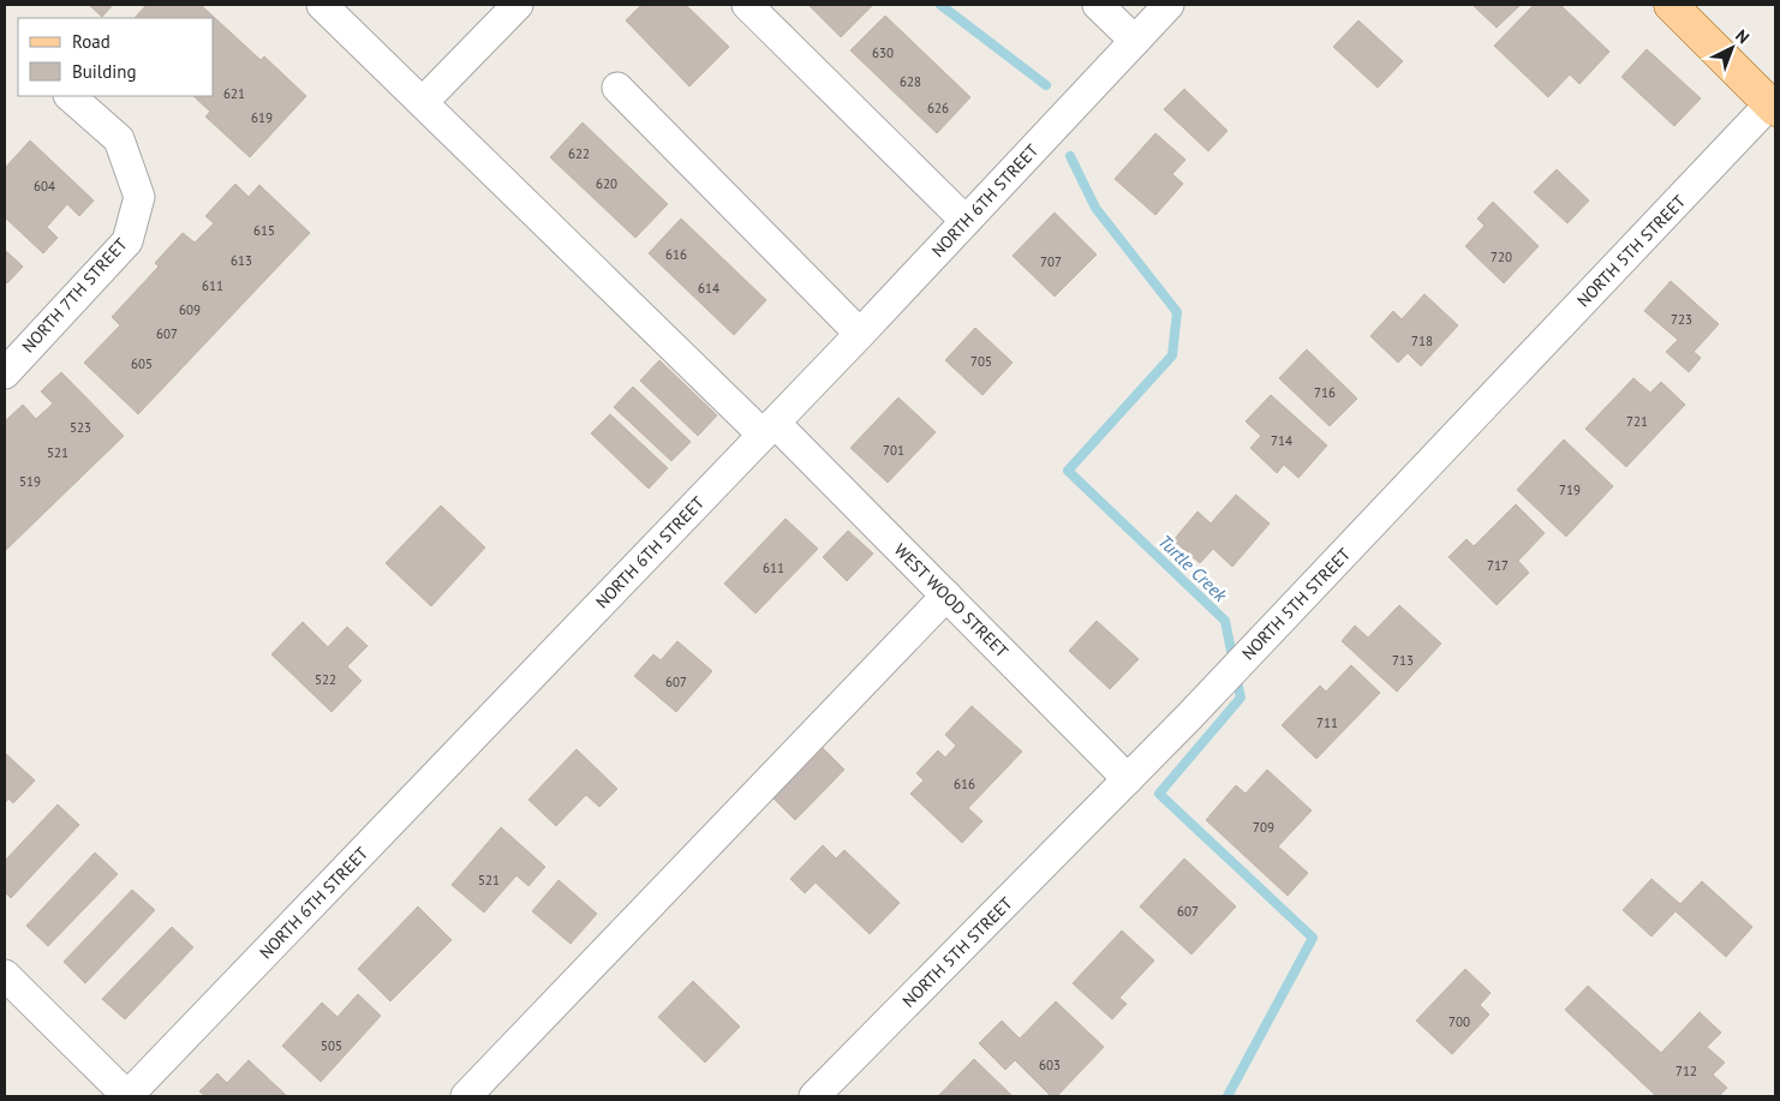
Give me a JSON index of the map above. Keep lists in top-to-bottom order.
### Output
{
  "streets": {
    "street": [
      "NORTH 6TH STREET",
      "NORTH 5TH STREET",
      "NORTH 7TH STREET",
      "WEST WOOD STREET"
    ]
  },
  "crossings": [
    ["NORTH 6TH STREET", "WEST WOOD STREET"],
    ["NORTH 5TH STREET", "WEST WOOD STREET"]
  ],
  "water": ["Turtle Creek"],
  "house_numbers": [
    "630",
    "628",
    "621",
    "626",
    "619",
    "622",
    "620",
    "604",
    "615",
    "616",
    "720",
    "613",
    "707",
    "611",
    "614",
    "609",
    "723",
    "607",
    "718",
    "705",
    "605",
    "716",
    "721",
    "523",
    "714",
    "701",
    "521",
    "519",
    "719",
    "717",
    "611",
    "713",
    "522",
    "607",
    "711",
    "616",
    "709",
    "521",
    "607",
    "700",
    "505",
    "603",
    "712"
  ],
  "legend": ["Road", "Building"],
  "north": "top right"
}
